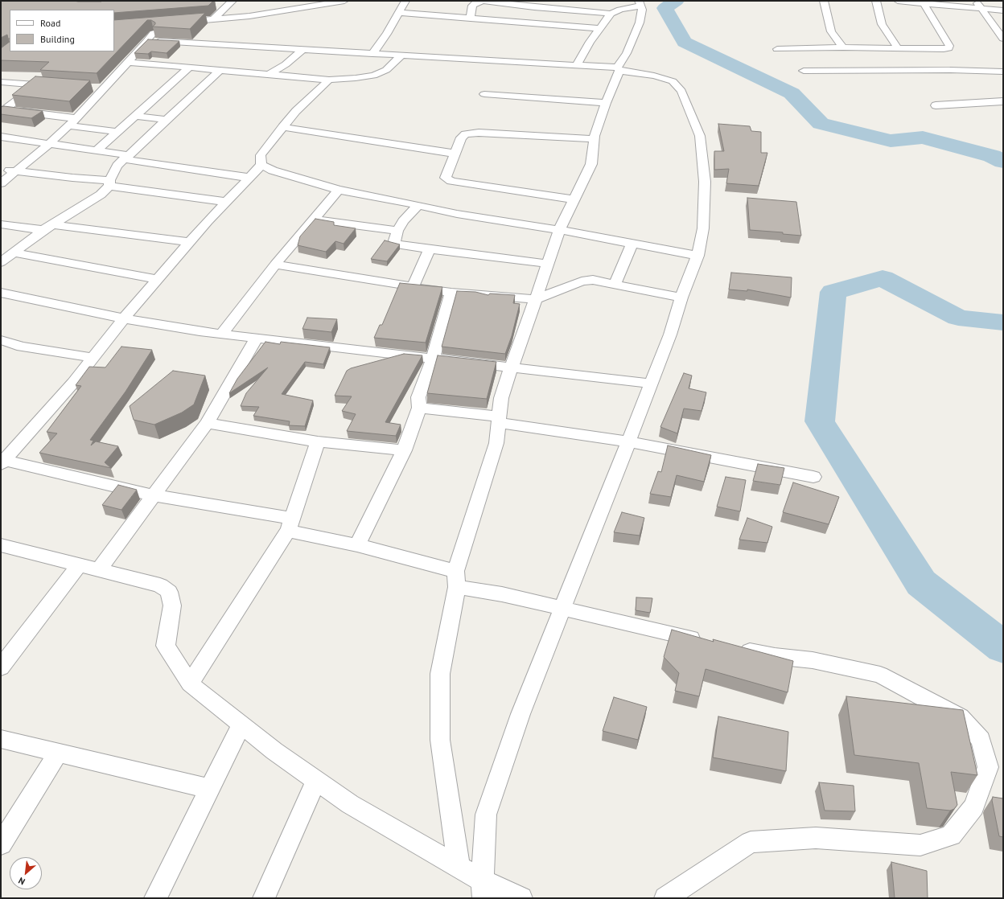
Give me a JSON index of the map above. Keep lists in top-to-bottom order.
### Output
{
  "legend": ["Road", "Building"],
  "north": "bottom left"
}
